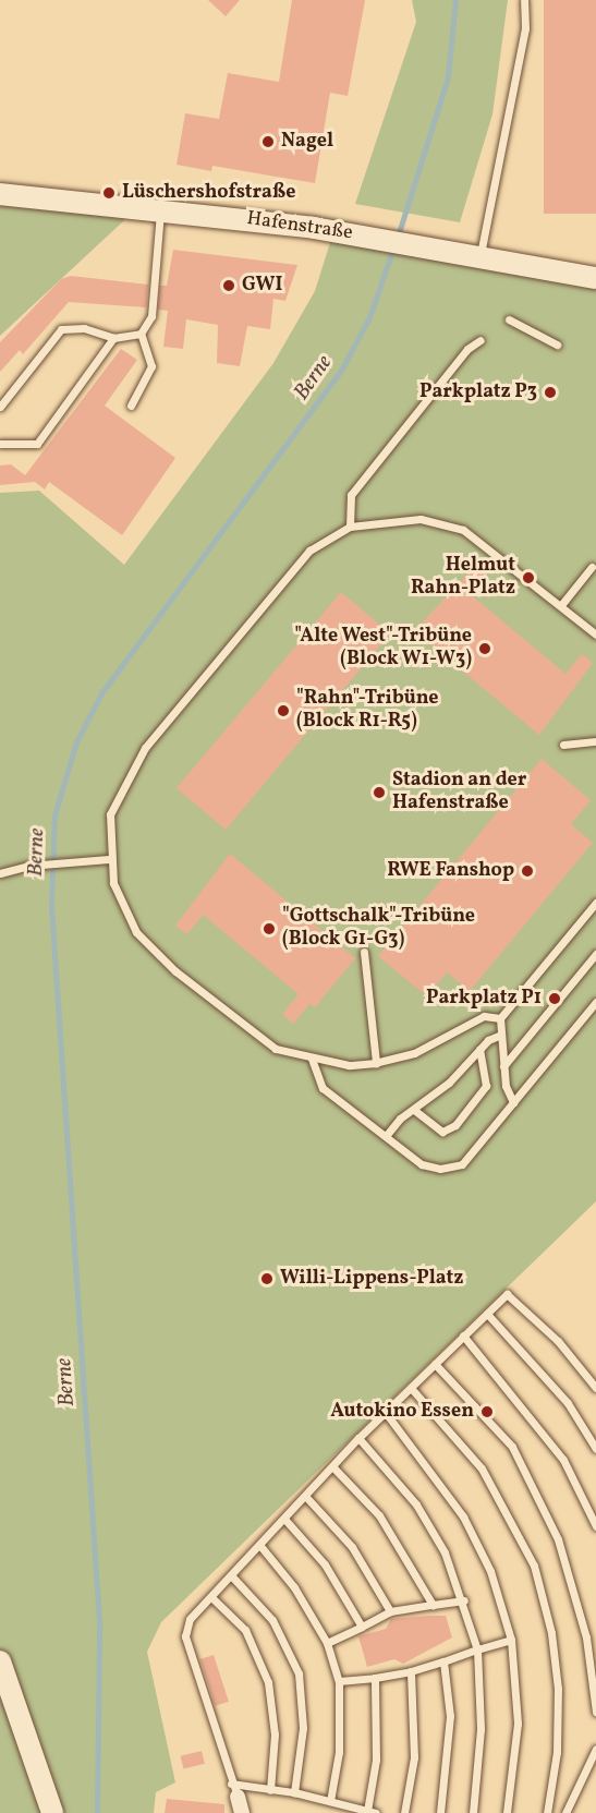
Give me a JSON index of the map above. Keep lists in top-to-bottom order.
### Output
{
  "streets": {
    "main road": ["Hafenstraße"]
  },
  "water": ["Berne"],
  "places": [
    "Nagel",
    "Lüschershofstraße",
    "GWI",
    "Parkplatz P3",
    "Helmut Rahn-Platz",
    "\"Alte West\"-Tribüne (Block W1-W3)",
    "\"Rahn\"-Tribüne (Block R1-R5)",
    "Stadion an der Hafenstraße",
    "RWE Fanshop",
    "\"Gottschalk\"-Tribüne (Block G1-G3)",
    "Parkplatz P1",
    "Willi-Lippens-Platz",
    "Autokino Essen"
  ]
}
